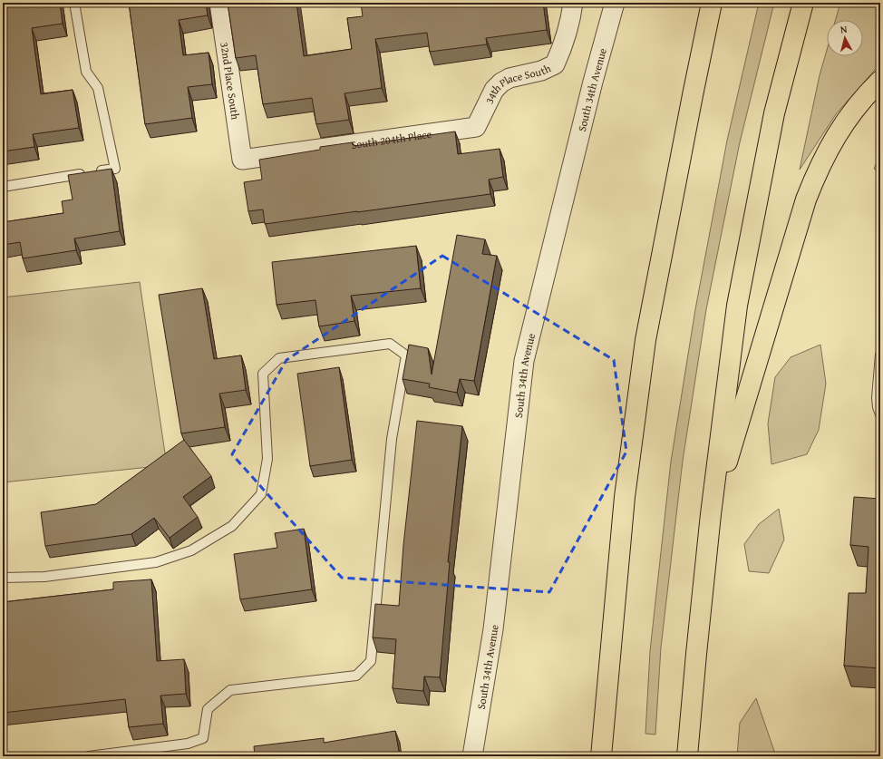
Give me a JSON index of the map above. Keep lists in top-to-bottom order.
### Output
{
  "streets": {
    "street": [
      "32nd Place South",
      "34th Place South",
      "South 34th Avenue",
      "South 204th Place"
    ]
  },
  "crossings": [
    ["32nd Place South", "South 204th Place"],
    ["34th Place South", "South 204th Place"]
  ],
  "north": "top"
}
